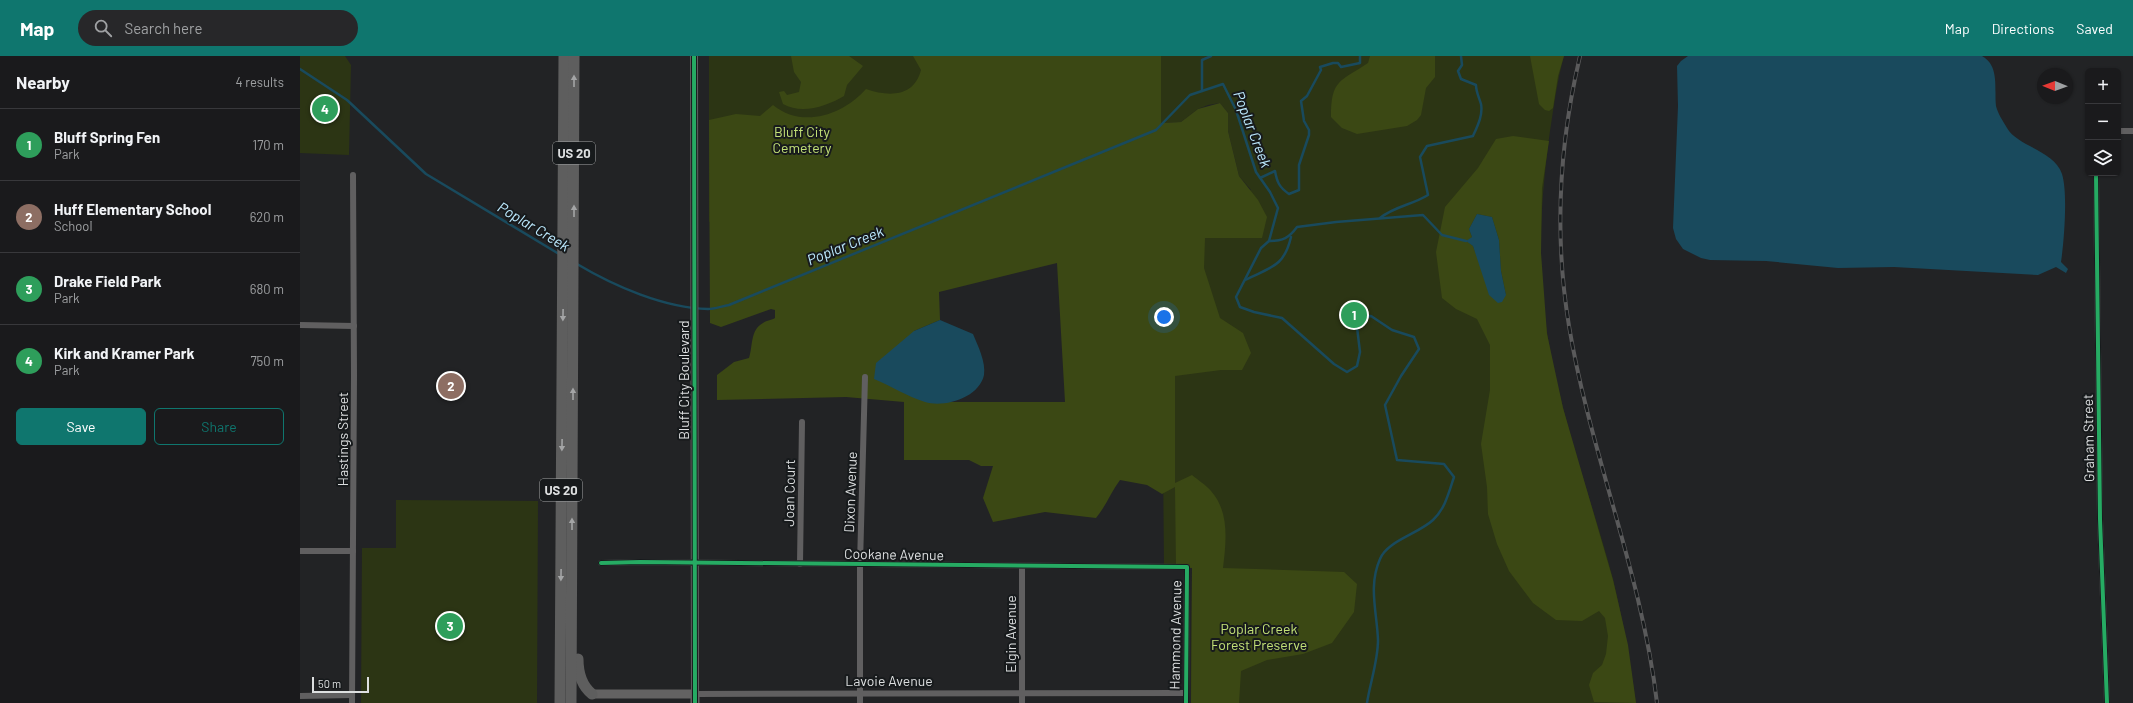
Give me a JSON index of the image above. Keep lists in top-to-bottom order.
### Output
{
  "streets": {
    "highway": ["US 20"],
    "main road": ["Lavoie Avenue"],
    "street": [
      "Bluff City Boulevard",
      "Graham Street",
      "Hastings Street",
      "Dixon Avenue",
      "Joan Court",
      "Cookane Avenue",
      "Elgin Avenue",
      "Hammond Avenue"
    ]
  },
  "crossings": [
    ["Bluff City Boulevard", "Cookane Avenue"],
    ["Bluff City Boulevard", "Lavoie Avenue"],
    ["Dixon Avenue", "Cookane Avenue"],
    ["Dixon Avenue", "Lavoie Avenue"],
    ["Joan Court", "Cookane Avenue"],
    ["Cookane Avenue", "Elgin Avenue"],
    ["Cookane Avenue", "Hammond Avenue"],
    ["Elgin Avenue", "Lavoie Avenue"],
    ["Hammond Avenue", "Lavoie Avenue"]
  ],
  "water": ["Poplar Creek"],
  "parks": ["Bluff City Cemetery", "Poplar Creek Forest Preserve"],
  "scale_bar": "50 m",
  "north": "left",
  "page": {
    "header": "Map",
    "search": "Search here",
    "nav": ["Map", "Directions", "Saved"],
    "heading": ["Nearby", "4 results"],
    "map_buttons": ["+", "−"],
    "pins": [
      "4",
      "1",
      "2",
      "3"
    ],
    "list": [
      {
        "mark": "1",
        "name": "Bluff Spring Fen",
        "note": "Park",
        "value": "170 m"
      },
      {
        "mark": "2",
        "name": "Huff Elementary School",
        "note": "School",
        "value": "620 m"
      },
      {
        "mark": "3",
        "name": "Drake Field Park",
        "note": "Park",
        "value": "680 m"
      },
      {
        "mark": "4",
        "name": "Kirk and Kramer Park",
        "note": "Park",
        "value": "750 m"
      }
    ],
    "buttons": ["Save", "Share"],
    "scale": "50 m"
  }
}
